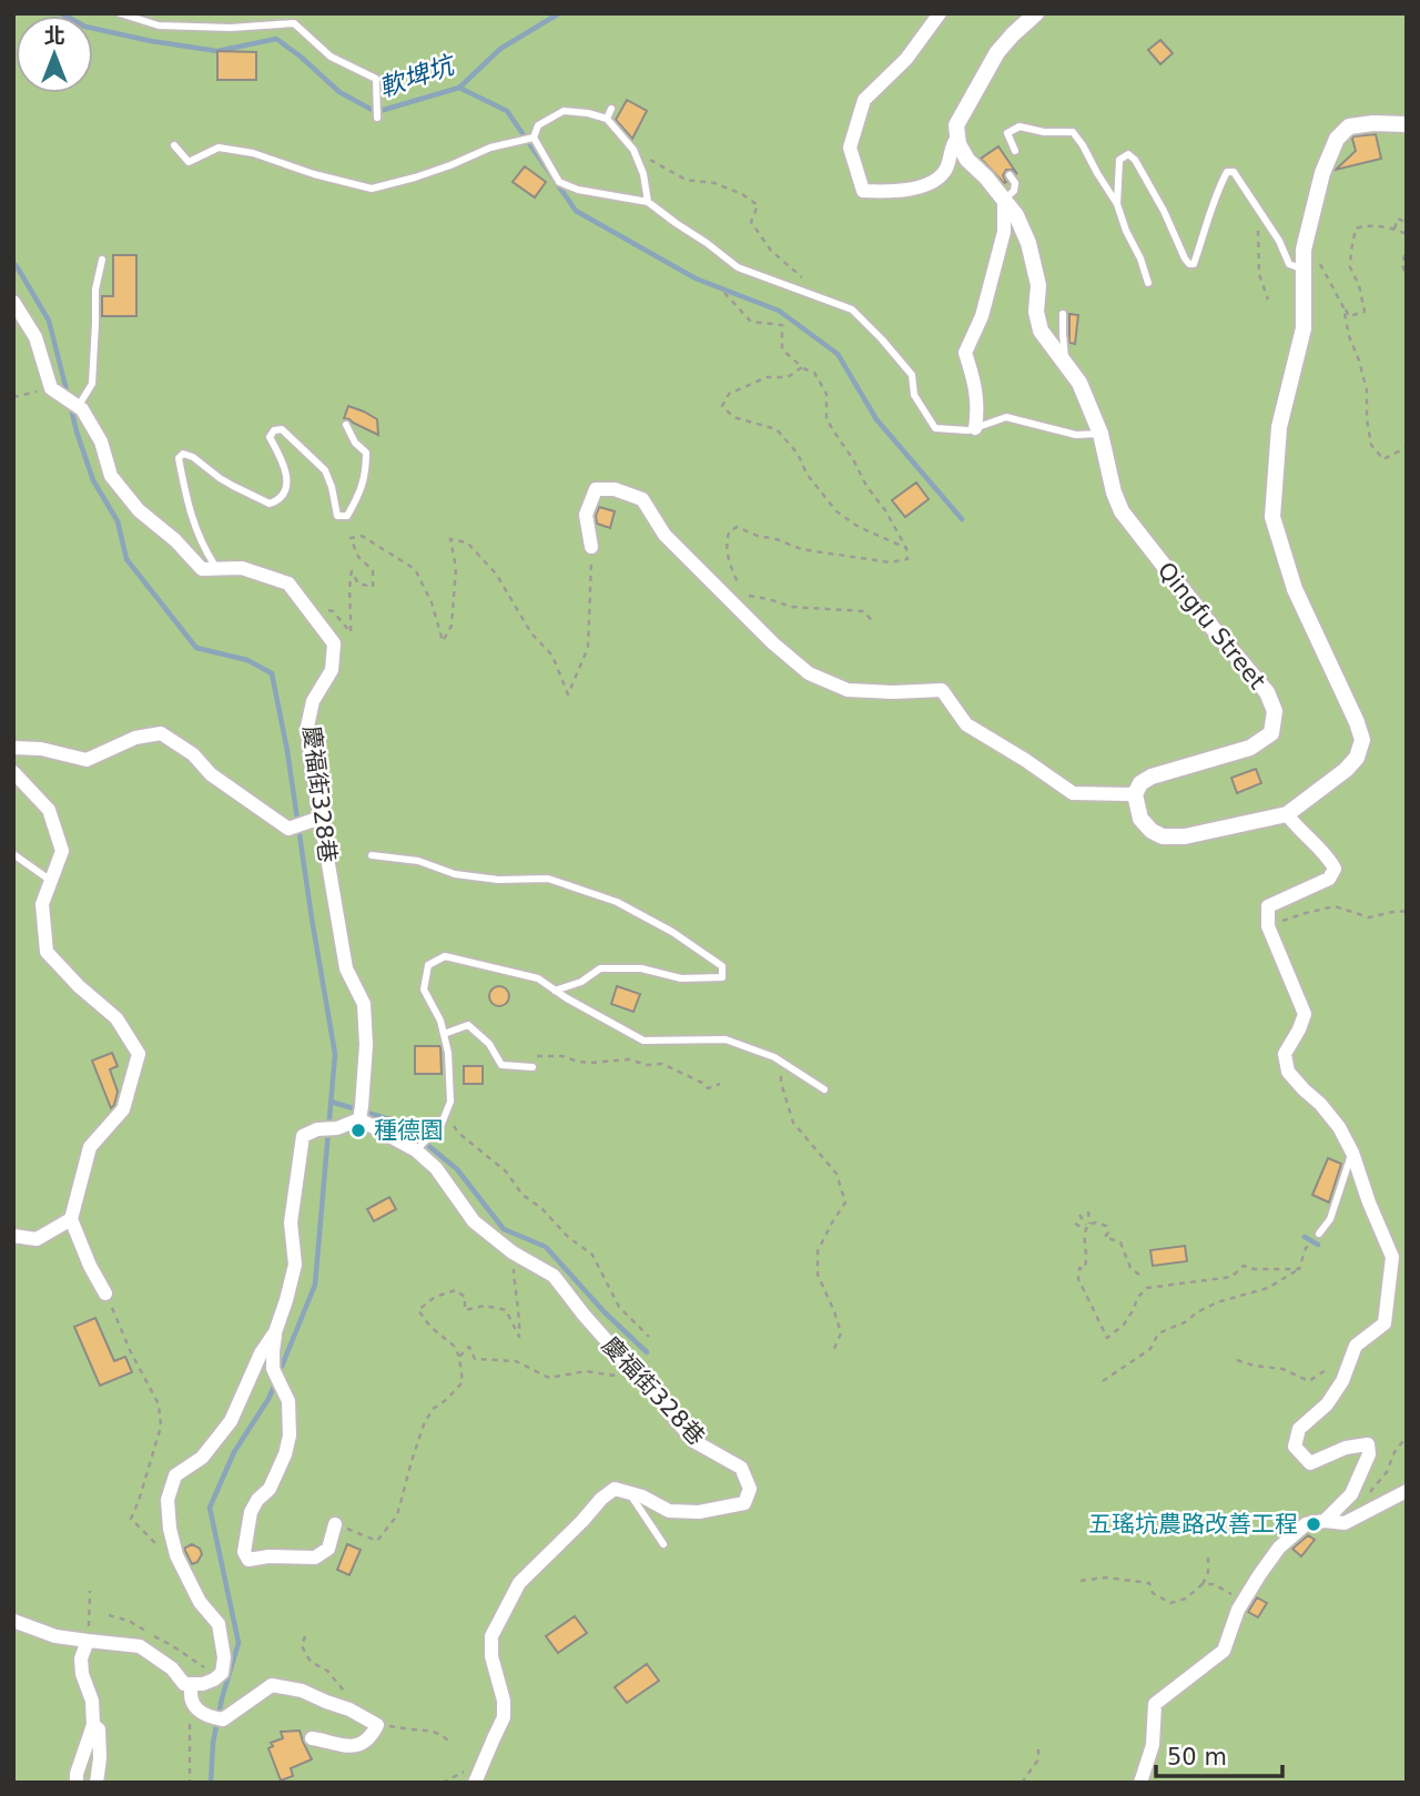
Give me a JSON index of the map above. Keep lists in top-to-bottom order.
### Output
{
  "streets": {
    "street": ["Qingfu Street", "慶福街328巷"]
  },
  "water": ["軟埤坑"],
  "places": ["種德園", "五瑤坑農路改善工程"],
  "scale_bar": "50 m",
  "north": "top"
}
